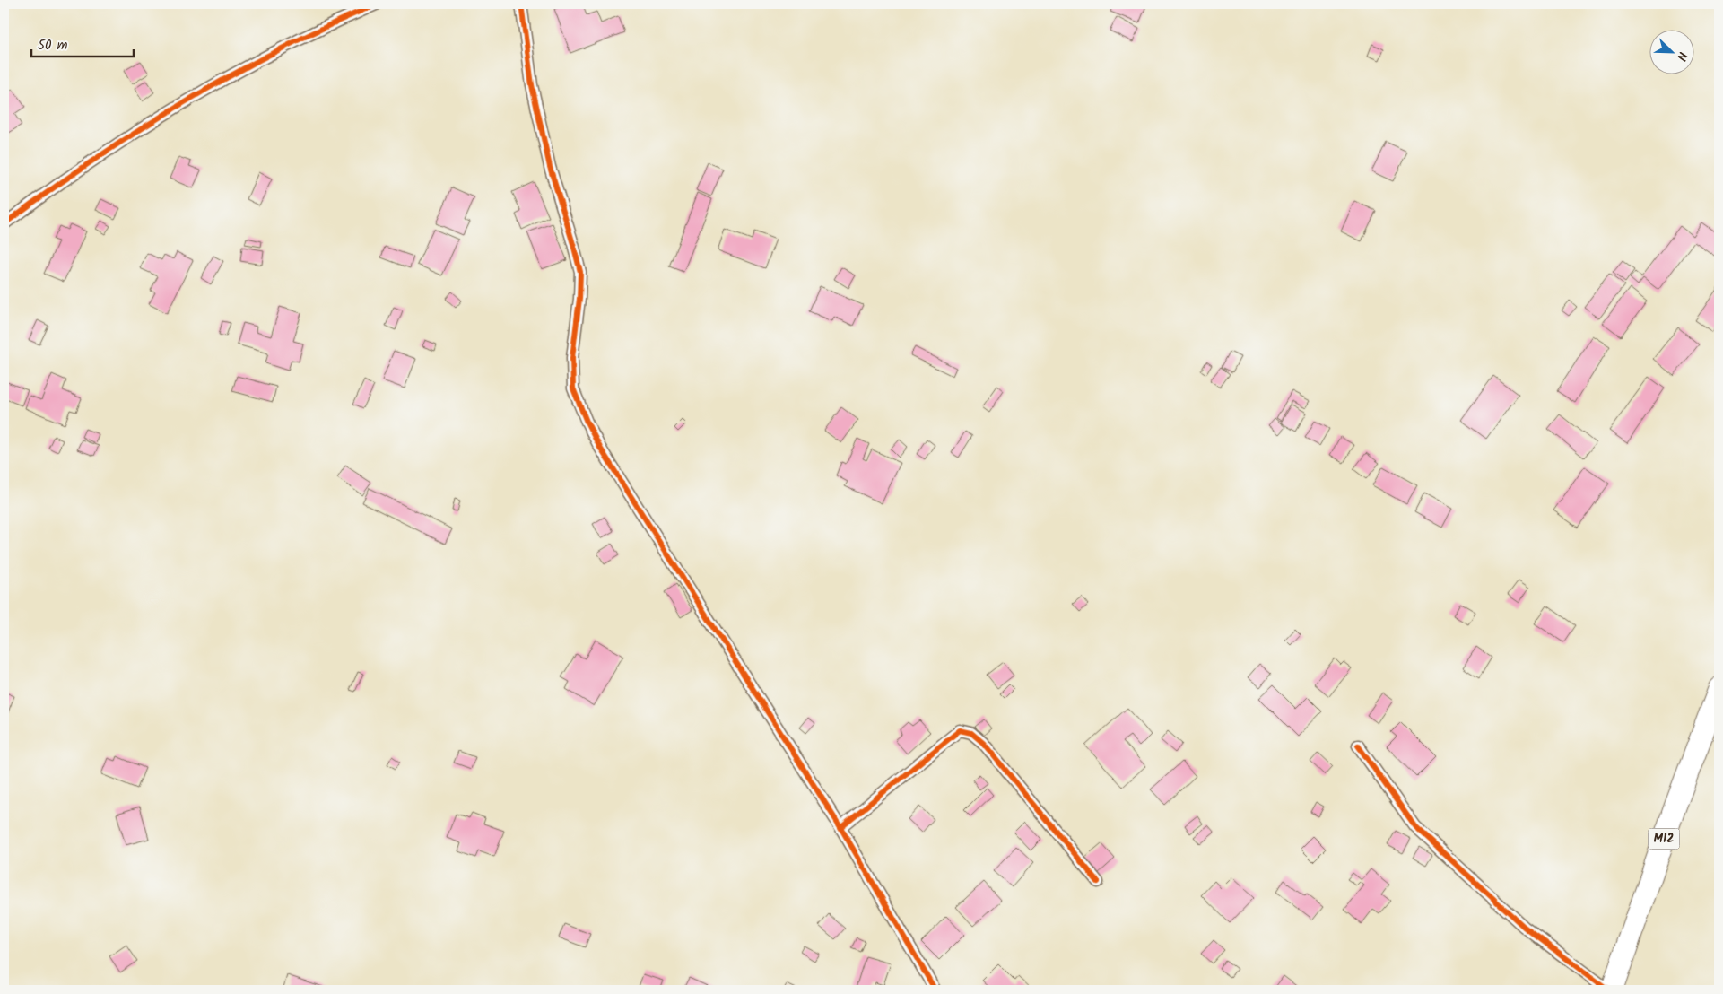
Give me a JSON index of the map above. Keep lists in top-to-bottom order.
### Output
{
  "streets": {
    "highway": ["M12"]
  },
  "scale_bar": "50 m",
  "north": "bottom right"
}
